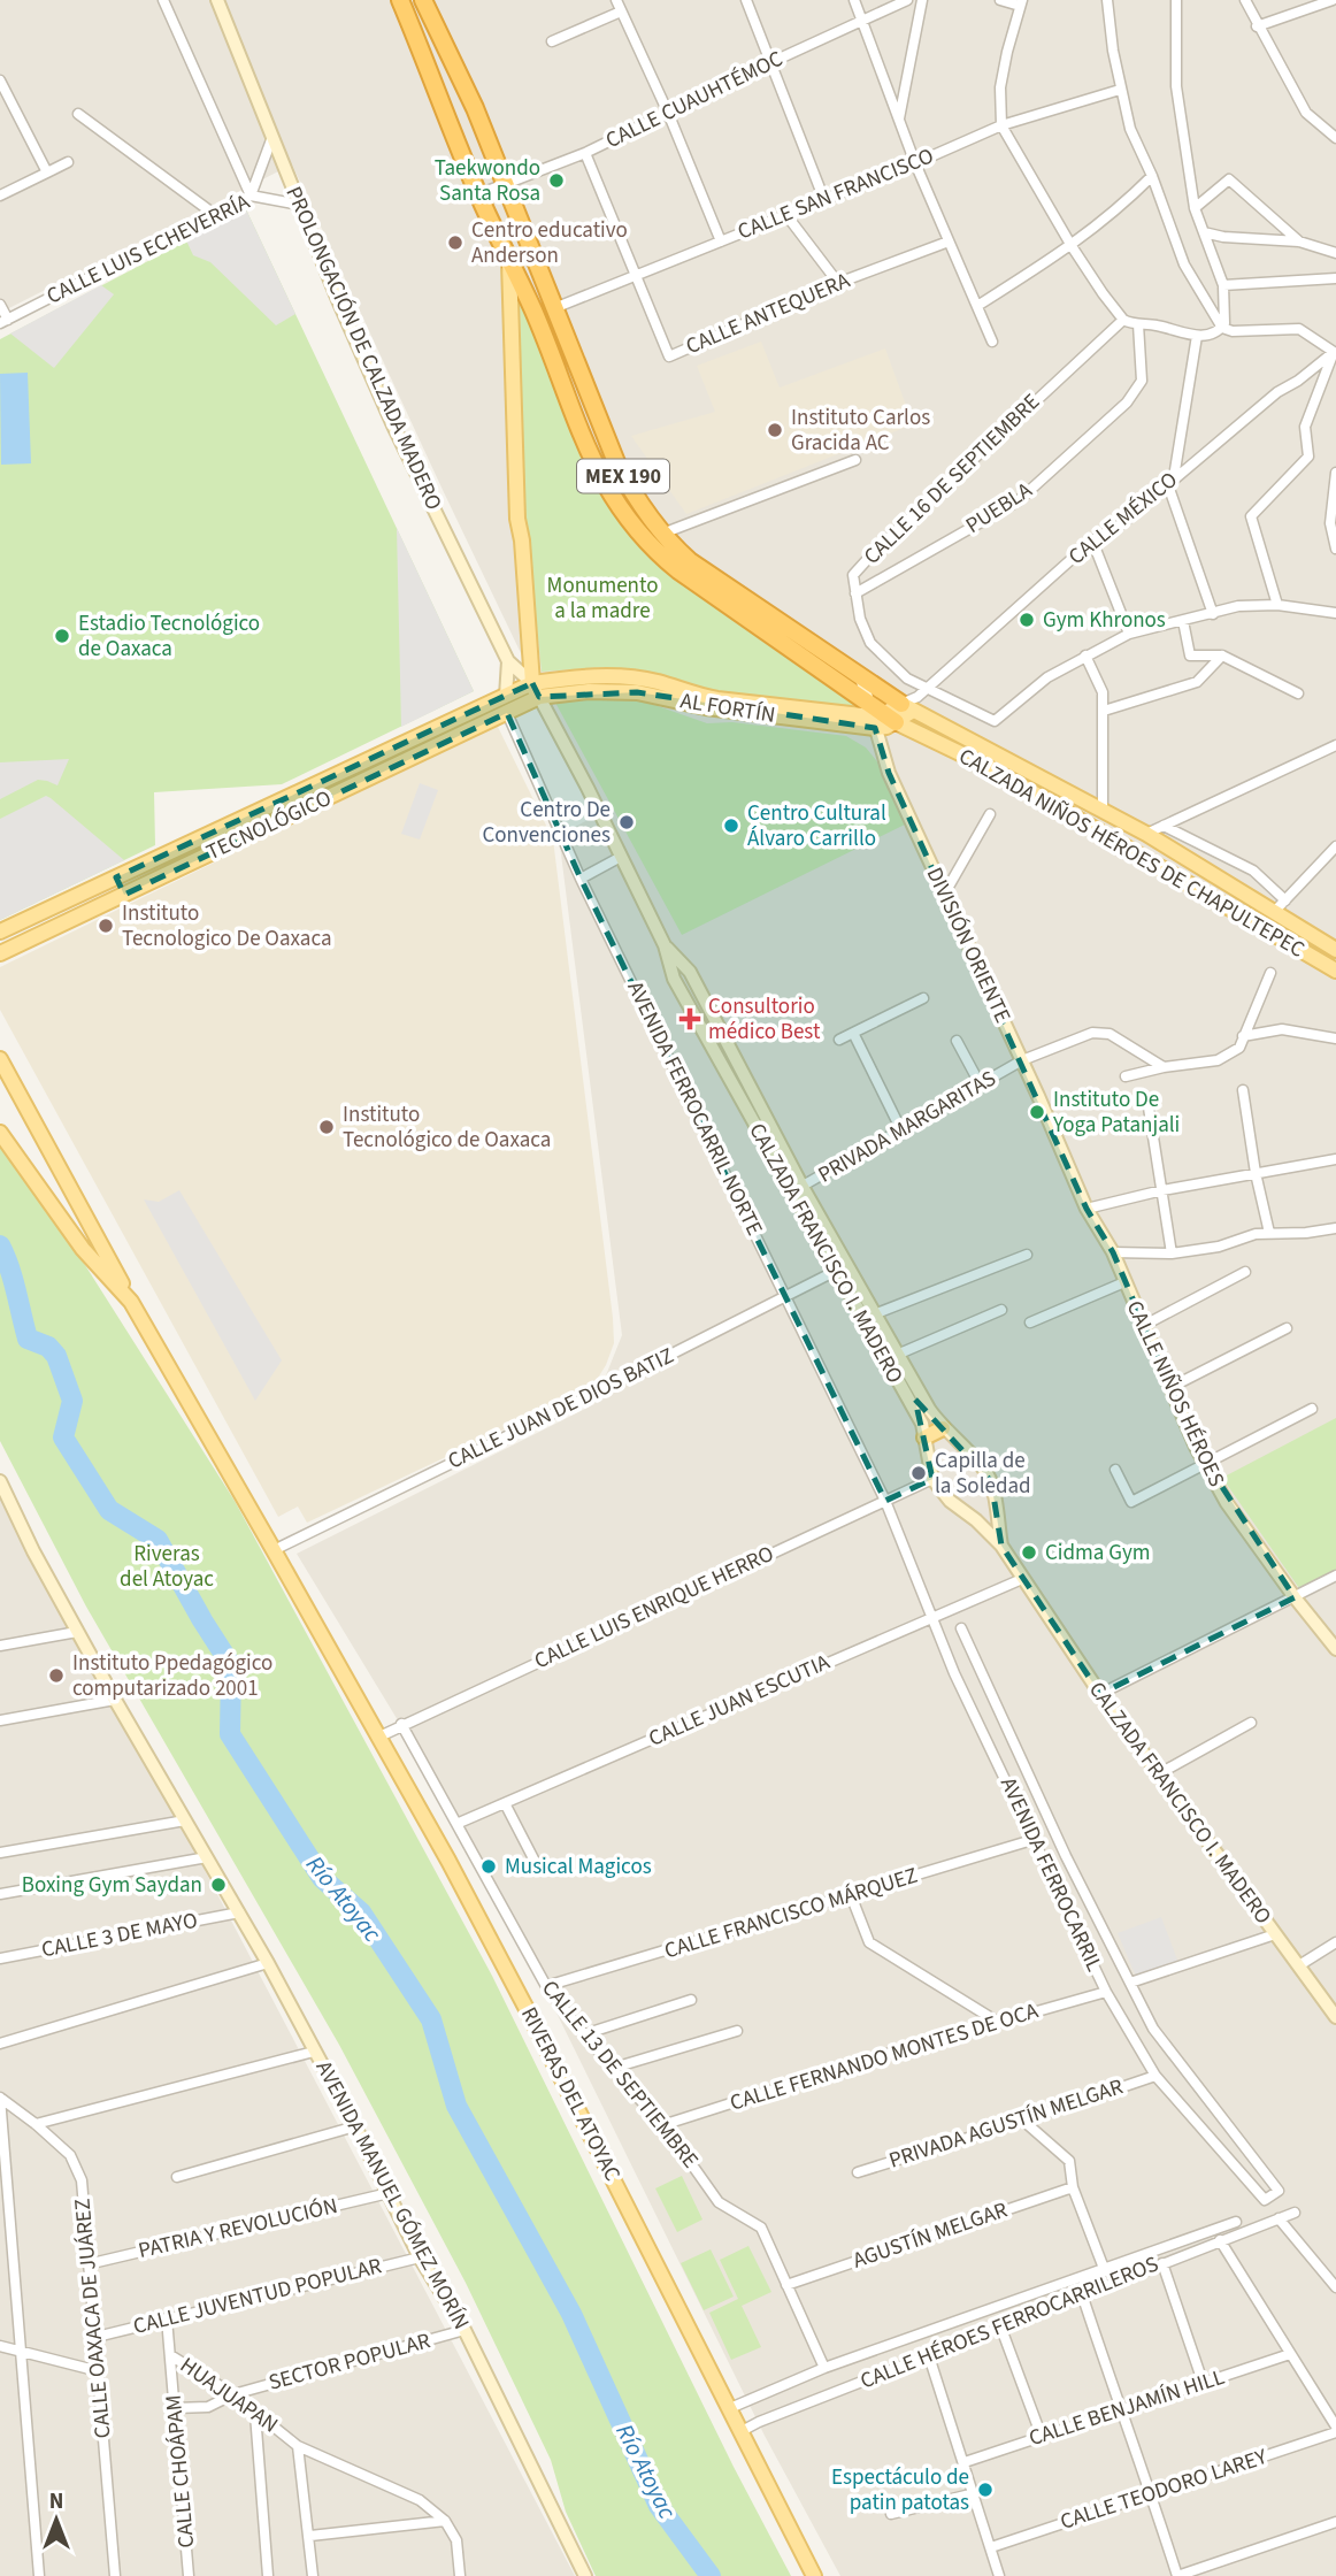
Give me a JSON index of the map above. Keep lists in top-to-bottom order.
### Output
{
  "streets": {
    "highway": ["MEX 190"],
    "main road": [
      "PROLONGACIÓN DE CALZADA MADERO",
      "AL FORTÍN",
      "TECNOLÓGICO",
      "CALZADA NIÑOS HÉROES DE CHAPULTEPEC",
      "DIVISIÓN ORIENTE",
      "CALZADA FRANCISCO I. MADERO",
      "CALLE NIÑOS HÉROES",
      "RIVERAS DEL ATOYAC",
      "AVENIDA MANUEL GÓMEZ MORÍN"
    ],
    "street": [
      "CALLE CUAUHTÉMOC",
      "CALLE SAN FRANCISCO",
      "CALLE LUIS ECHEVERRÍA",
      "CALLE ANTEQUERA",
      "CALLE 16 DE SEPTIEMBRE",
      "PUEBLA",
      "CALLE MÉXICO",
      "AVENIDA FERROCARRIL NORTE",
      "PRIVADA MARGARITAS",
      "CALLE JUAN DE DIOS BATIZ",
      "CALLE LUIS ENRIQUE HERRO",
      "CALLE JUAN ESCUTIA",
      "AVENIDA FERROCARRIL",
      "CALLE FRANCISCO MÁRQUEZ",
      "CALLE 3 DE MAYO",
      "CALLE FERNANDO MONTES DE OCA",
      "CALLE 13 DE SEPTIEMBRE",
      "PRIVADA AGUSTÍN MELGAR",
      "PATRIA Y REVOLUCIÓN",
      "AGUSTÍN MELGAR",
      "CALLE JUVENTUD POPULAR",
      "CALLE OAXACA DE JUÁREZ",
      "CALLE HÉROES FERROCARRILEROS",
      "SECTOR POPULAR",
      "HUAJUAPAN",
      "CALLE BENJAMÍN HILL",
      "CALLE CHOÁPAM",
      "CALLE TEODORO LAREY"
    ]
  },
  "crossings": [
    ["CALLE CUAUHTÉMOC", "MEX 190"],
    ["CALLE SAN FRANCISCO", "CALLE ANTEQUERA"],
    ["CALLE SAN FRANCISCO", "MEX 190"],
    ["CALLE LUIS ECHEVERRÍA", "PROLONGACIÓN DE CALZADA MADERO"],
    ["PROLONGACIÓN DE CALZADA MADERO", "AL FORTÍN"],
    ["PROLONGACIÓN DE CALZADA MADERO", "TECNOLÓGICO"],
    ["PROLONGACIÓN DE CALZADA MADERO", "CALZADA FRANCISCO I. MADERO"],
    ["MEX 190", "CALLE MÉXICO"],
    ["MEX 190", "AL FORTÍN"],
    ["MEX 190", "CALZADA NIÑOS HÉROES DE CHAPULTEPEC"],
    ["MEX 190", "DIVISIÓN ORIENTE"],
    ["MEX 190", "CALZADA FRANCISCO I. MADERO"],
    ["CALLE 16 DE SEPTIEMBRE", "PUEBLA"],
    ["CALLE 16 DE SEPTIEMBRE", "CALLE MÉXICO"],
    ["CALLE MÉXICO", "CALZADA NIÑOS HÉROES DE CHAPULTEPEC"],
    ["AL FORTÍN", "TECNOLÓGICO"],
    ["AL FORTÍN", "CALZADA NIÑOS HÉROES DE CHAPULTEPEC"],
    ["AL FORTÍN", "DIVISIÓN ORIENTE"],
    ["AL FORTÍN", "CALZADA FRANCISCO I. MADERO"],
    ["TECNOLÓGICO", "AVENIDA FERROCARRIL NORTE"],
    ["TECNOLÓGICO", "CALZADA FRANCISCO I. MADERO"],
    ["CALZADA NIÑOS HÉROES DE CHAPULTEPEC", "DIVISIÓN ORIENTE"],
    ["DIVISIÓN ORIENTE", "PRIVADA MARGARITAS"],
    ["DIVISIÓN ORIENTE", "CALLE NIÑOS HÉROES"],
    ["AVENIDA FERROCARRIL NORTE", "CALLE JUAN DE DIOS BATIZ"],
    ["AVENIDA FERROCARRIL NORTE", "CALLE LUIS ENRIQUE HERRO"],
    ["AVENIDA FERROCARRIL NORTE", "AVENIDA FERROCARRIL"],
    ["PRIVADA MARGARITAS", "CALZADA FRANCISCO I. MADERO"],
    ["CALZADA FRANCISCO I. MADERO", "CALLE JUAN DE DIOS BATIZ"],
    ["CALZADA FRANCISCO I. MADERO", "CALLE LUIS ENRIQUE HERRO"],
    ["CALZADA FRANCISCO I. MADERO", "CALLE JUAN ESCUTIA"],
    ["CALLE JUAN DE DIOS BATIZ", "RIVERAS DEL ATOYAC"],
    ["CALLE LUIS ENRIQUE HERRO", "AVENIDA FERROCARRIL"],
    ["CALLE LUIS ENRIQUE HERRO", "CALLE 13 DE SEPTIEMBRE"],
    ["CALLE LUIS ENRIQUE HERRO", "RIVERAS DEL ATOYAC"],
    ["CALLE JUAN ESCUTIA", "AVENIDA FERROCARRIL"],
    ["CALLE JUAN ESCUTIA", "CALLE 13 DE SEPTIEMBRE"],
    ["AVENIDA FERROCARRIL", "CALLE FRANCISCO MÁRQUEZ"],
    ["AVENIDA FERROCARRIL", "CALLE FERNANDO MONTES DE OCA"],
    ["AVENIDA FERROCARRIL", "PRIVADA AGUSTÍN MELGAR"],
    ["CALLE FRANCISCO MÁRQUEZ", "CALLE 13 DE SEPTIEMBRE"],
    ["CALLE 3 DE MAYO", "AVENIDA MANUEL GÓMEZ MORÍN"],
    ["CALLE FERNANDO MONTES DE OCA", "CALLE 13 DE SEPTIEMBRE"],
    ["CALLE 13 DE SEPTIEMBRE", "AGUSTÍN MELGAR"],
    ["RIVERAS DEL ATOYAC", "CALLE HÉROES FERROCARRILEROS"],
    ["AVENIDA MANUEL GÓMEZ MORÍN", "PATRIA Y REVOLUCIÓN"],
    ["AVENIDA MANUEL GÓMEZ MORÍN", "CALLE JUVENTUD POPULAR"],
    ["AVENIDA MANUEL GÓMEZ MORÍN", "SECTOR POPULAR"],
    ["PATRIA Y REVOLUCIÓN", "CALLE OAXACA DE JUÁREZ"],
    ["CALLE JUVENTUD POPULAR", "CALLE OAXACA DE JUÁREZ"],
    ["CALLE JUVENTUD POPULAR", "CALLE CHOÁPAM"],
    ["SECTOR POPULAR", "HUAJUAPAN"],
    ["SECTOR POPULAR", "CALLE CHOÁPAM"],
    ["HUAJUAPAN", "CALLE CHOÁPAM"]
  ],
  "water": ["Río Atoyac"],
  "parks": ["Monumento a la madre", "Riveras del Atoyac"],
  "places": {
    "other": [
      "Taekwondo Santa Rosa",
      "Centro educativo Anderson",
      "Instituto Carlos Gracida AC",
      "Gym Khronos",
      "Estadio Tecnológico de Oaxaca",
      "Centro De Convenciones",
      "Centro Cultural Álvaro Carrillo",
      "Instituto Tecnologico De Oaxaca",
      "Instituto De Yoga Patanjali",
      "Instituto Tecnológico de Oaxaca",
      "Capilla de la Soledad",
      "Cidma Gym",
      "Instituto Ppedagógico computarizado 2001",
      "Musical Magicos",
      "Boxing Gym Saydan",
      "Espectáculo de patin patotas"
    ],
    "health": ["Consultorio médico Best"]
  },
  "north": "top"
}
